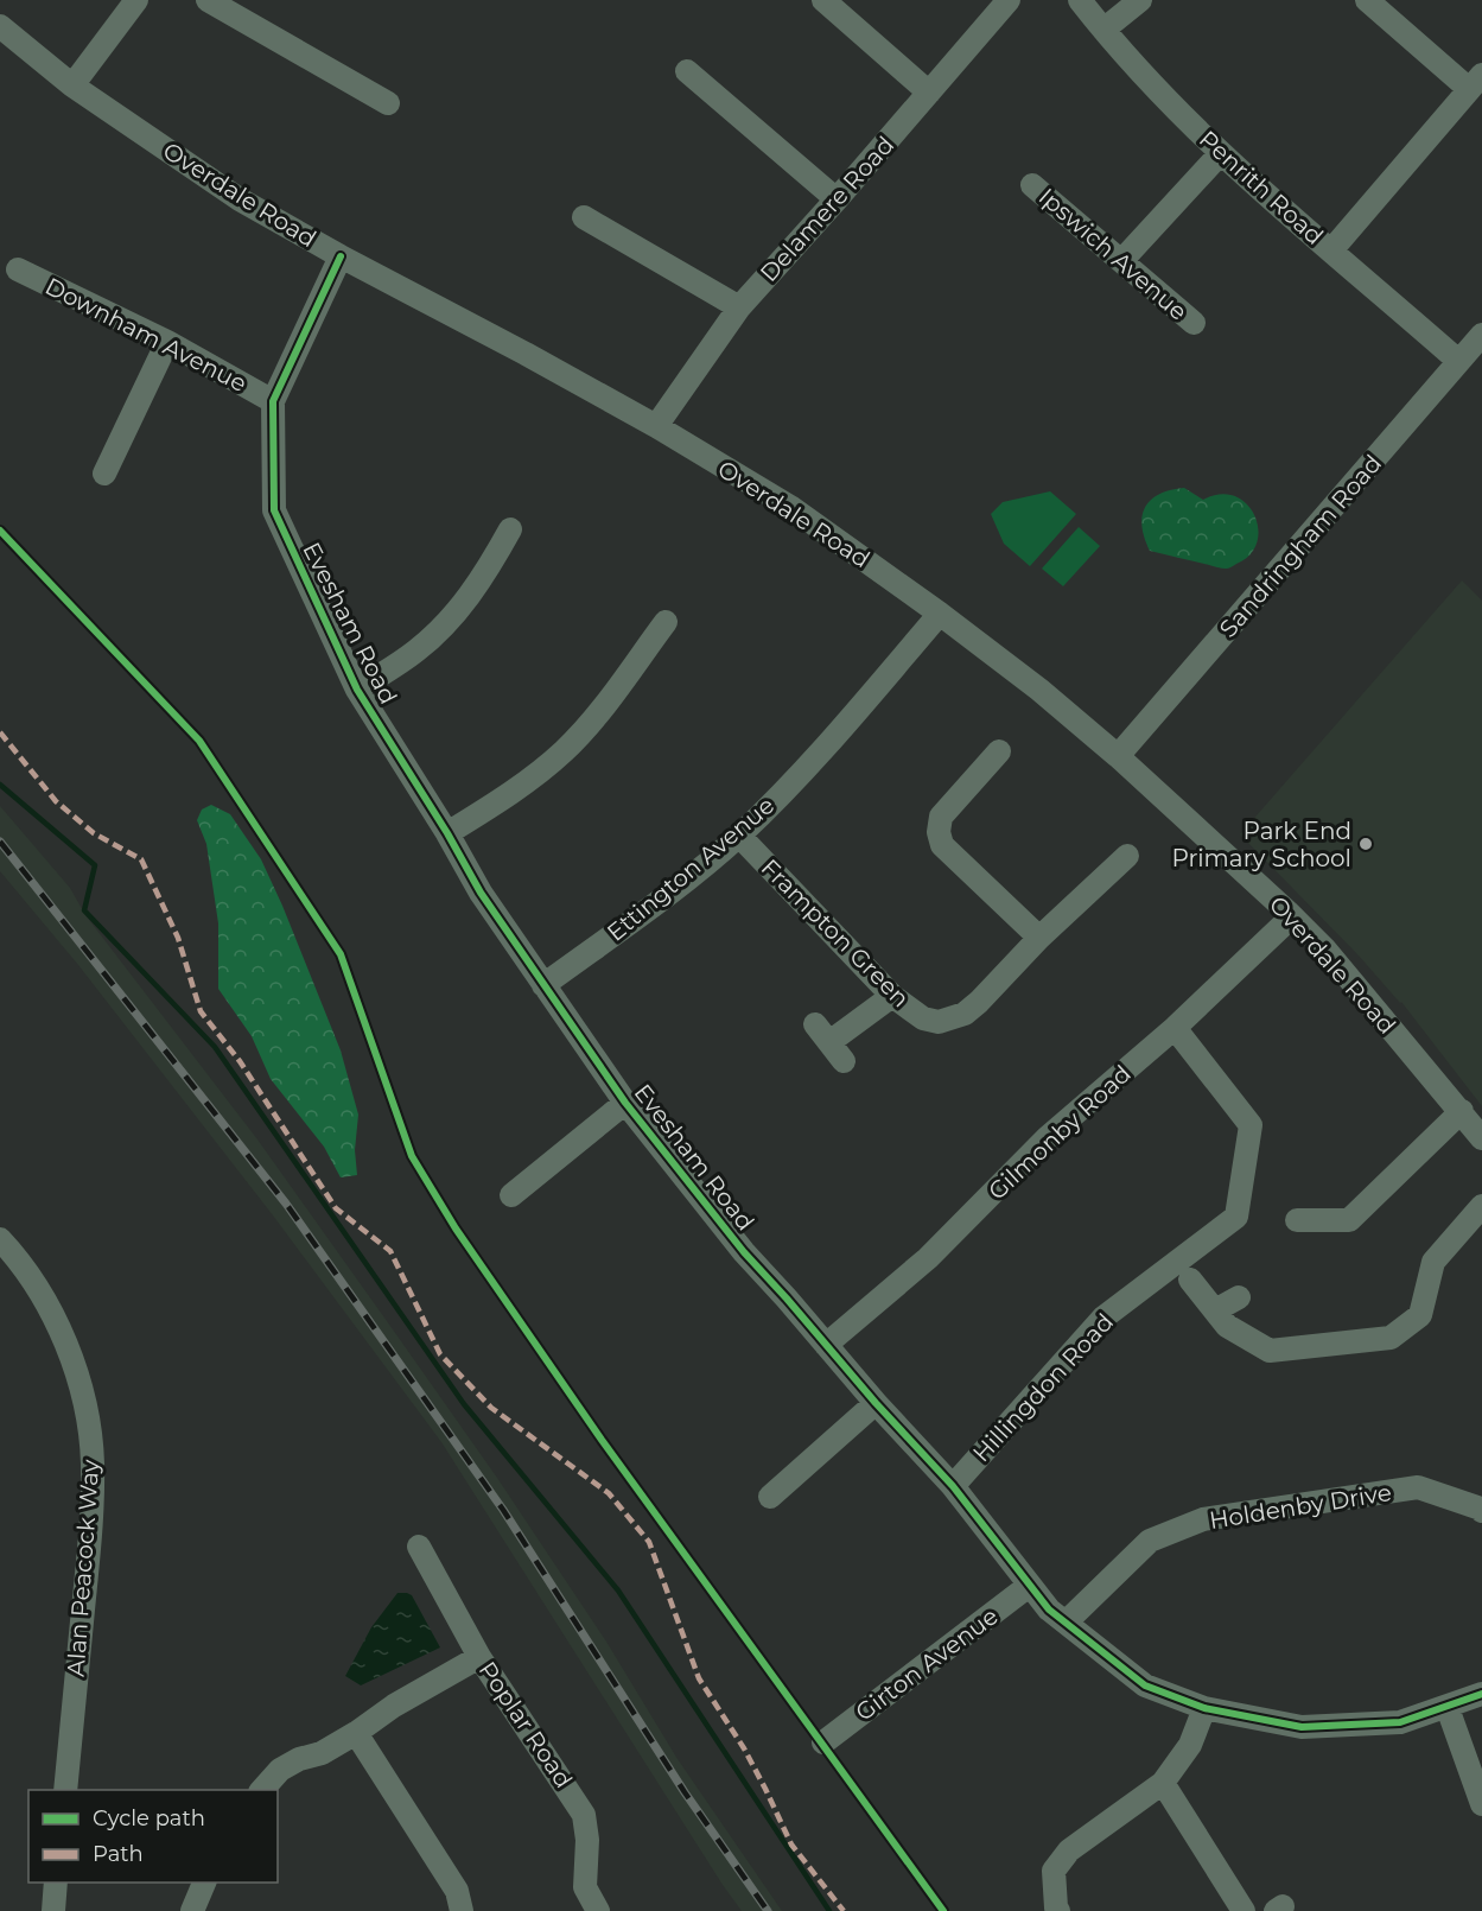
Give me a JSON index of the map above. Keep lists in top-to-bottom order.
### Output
{
  "streets": {
    "street": [
      "Penrith Road",
      "Overdale Road",
      "Delamere Road",
      "Ipswich Avenue",
      "Downham Avenue",
      "Sandringham Road",
      "Evesham Road",
      "Ettington Avenue",
      "Frampton Green",
      "Gilmonby Road",
      "Hillingdon Road",
      "Holdenby Drive",
      "Alan Peacock Way",
      "Girton Avenue",
      "Poplar Road"
    ]
  },
  "crossings": [
    ["Penrith Road", "Sandringham Road"],
    ["Overdale Road", "Delamere Road"],
    ["Overdale Road", "Sandringham Road"],
    ["Overdale Road", "Evesham Road"],
    ["Overdale Road", "Ettington Avenue"],
    ["Overdale Road", "Gilmonby Road"],
    ["Downham Avenue", "Evesham Road"],
    ["Evesham Road", "Ettington Avenue"],
    ["Evesham Road", "Gilmonby Road"],
    ["Evesham Road", "Hillingdon Road"],
    ["Evesham Road", "Holdenby Drive"],
    ["Evesham Road", "Girton Avenue"],
    ["Ettington Avenue", "Frampton Green"],
    ["Gilmonby Road", "Hillingdon Road"]
  ],
  "places": ["Park End Primary School"],
  "legend": ["Cycle path", "Path"]
}
